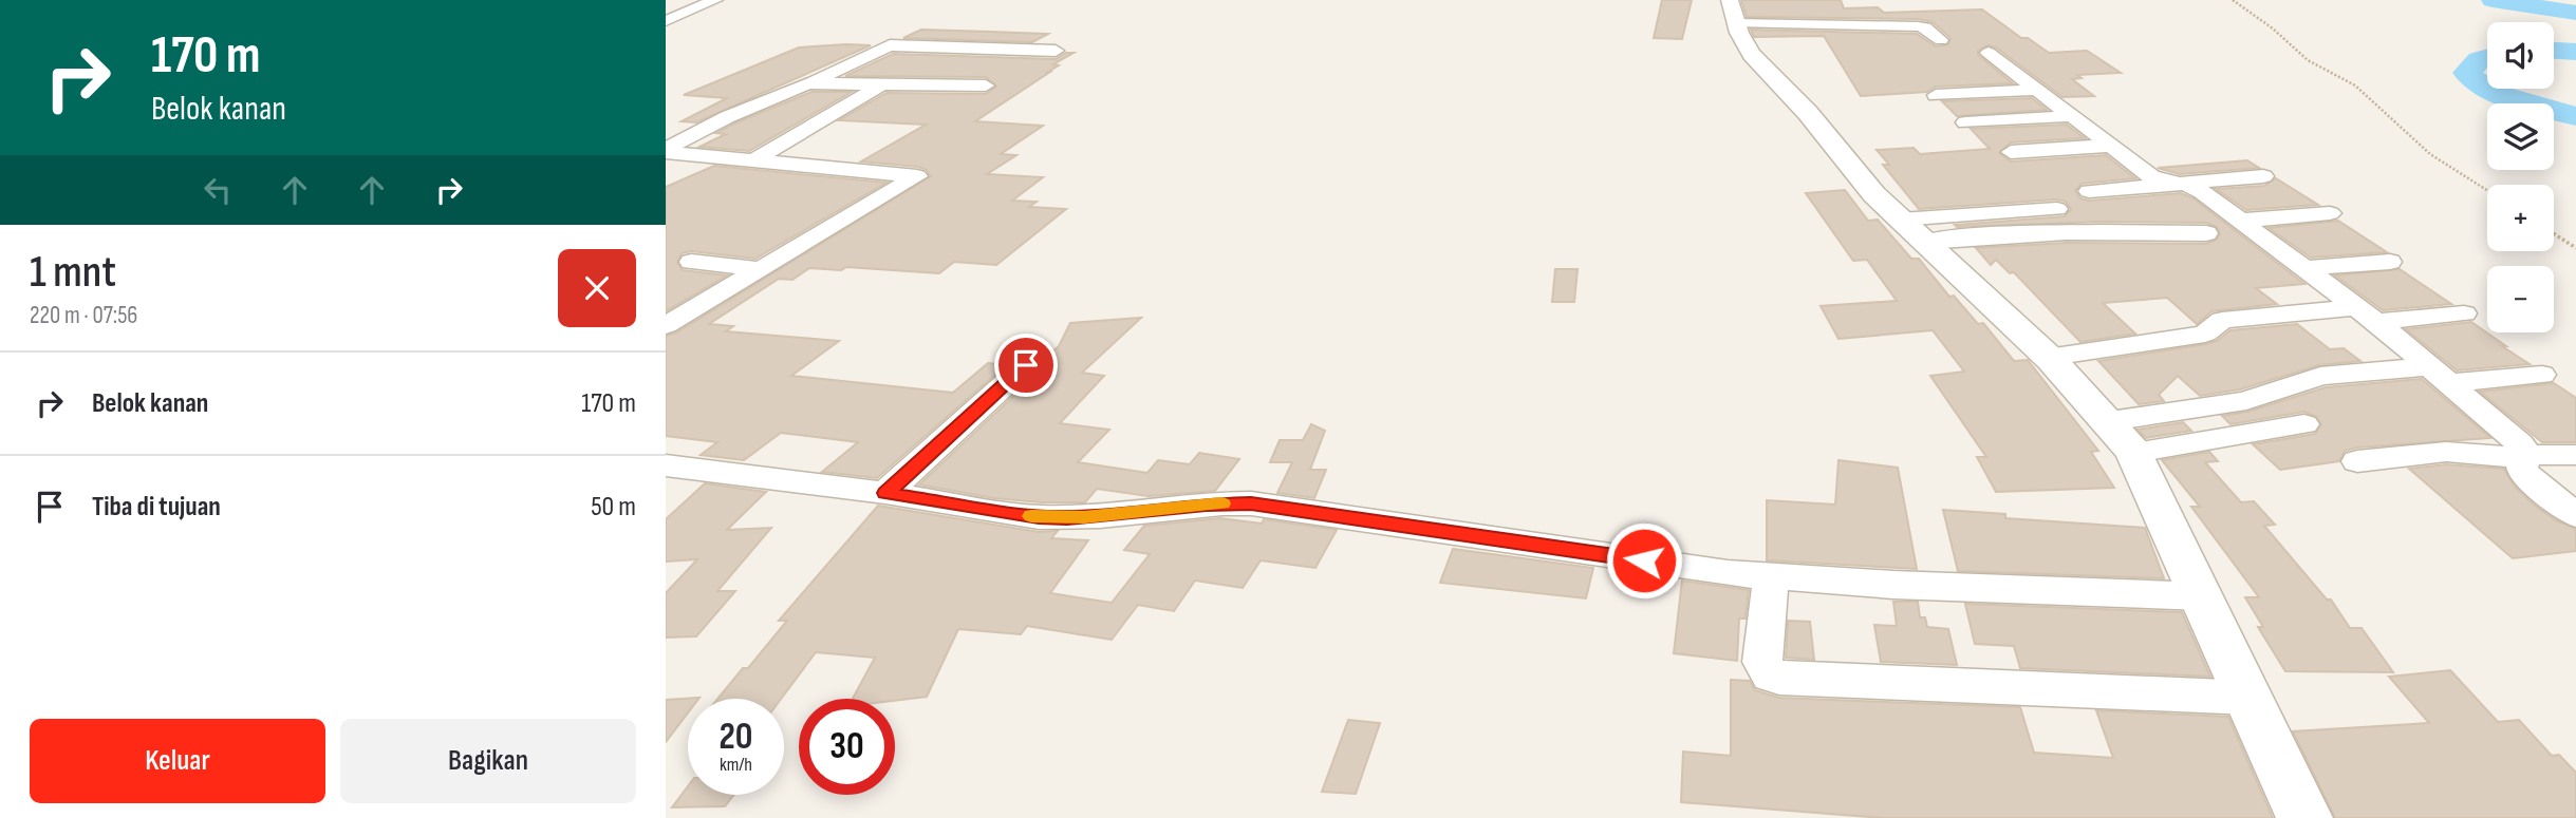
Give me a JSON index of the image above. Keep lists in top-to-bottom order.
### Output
{
  "page": {
    "turn": ["170 m", "Belok kanan"],
    "map_buttons": ["+", "−"],
    "heading": ["1 mnt", "220 m · 07:56"],
    "list": [
      {
        "name": "Belok kanan",
        "value": "170 m"
      },
      {
        "name": "Tiba di tujuan",
        "value": "50 m"
      }
    ],
    "speed": "20 km/h",
    "limit": "30",
    "buttons": ["Keluar", "Bagikan"]
  }
}
